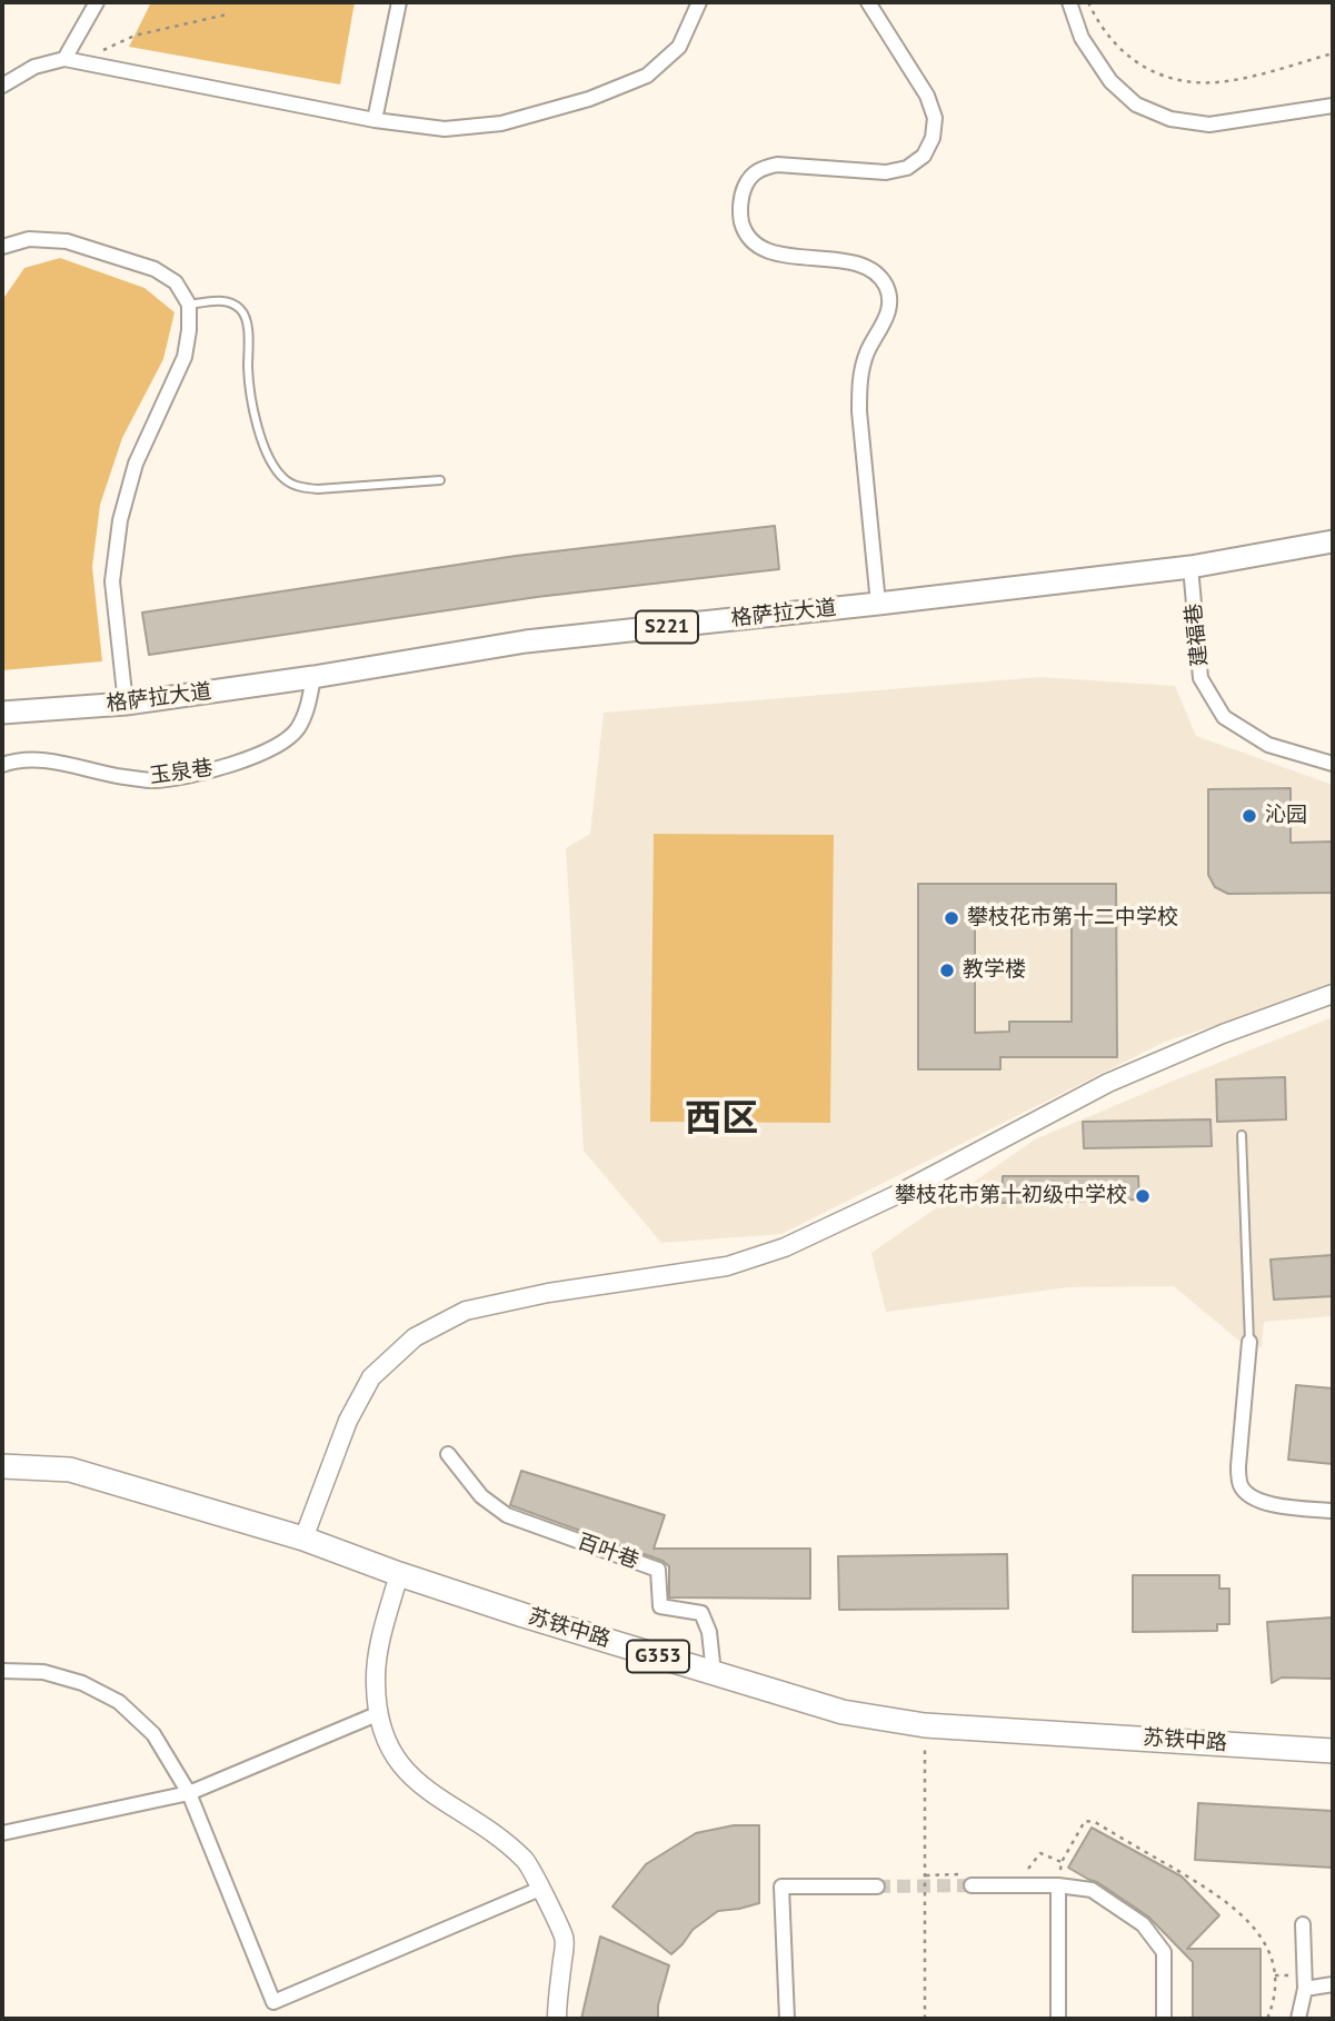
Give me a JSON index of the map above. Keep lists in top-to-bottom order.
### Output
{
  "streets": {
    "highway": ["苏铁中路", "G353"],
    "main road": ["格萨拉大道", "S221"],
    "street": ["建福巷", "玉泉巷", "百叶巷"]
  },
  "crossings": [
    ["格萨拉大道", "建福巷"],
    ["格萨拉大道", "玉泉巷"],
    ["百叶巷", "苏铁中路"]
  ],
  "districts": ["西区"],
  "places": [
    "沁园",
    "攀枝花市第十二中学校",
    "教学楼",
    "攀枝花市第十初级中学校"
  ]
}
